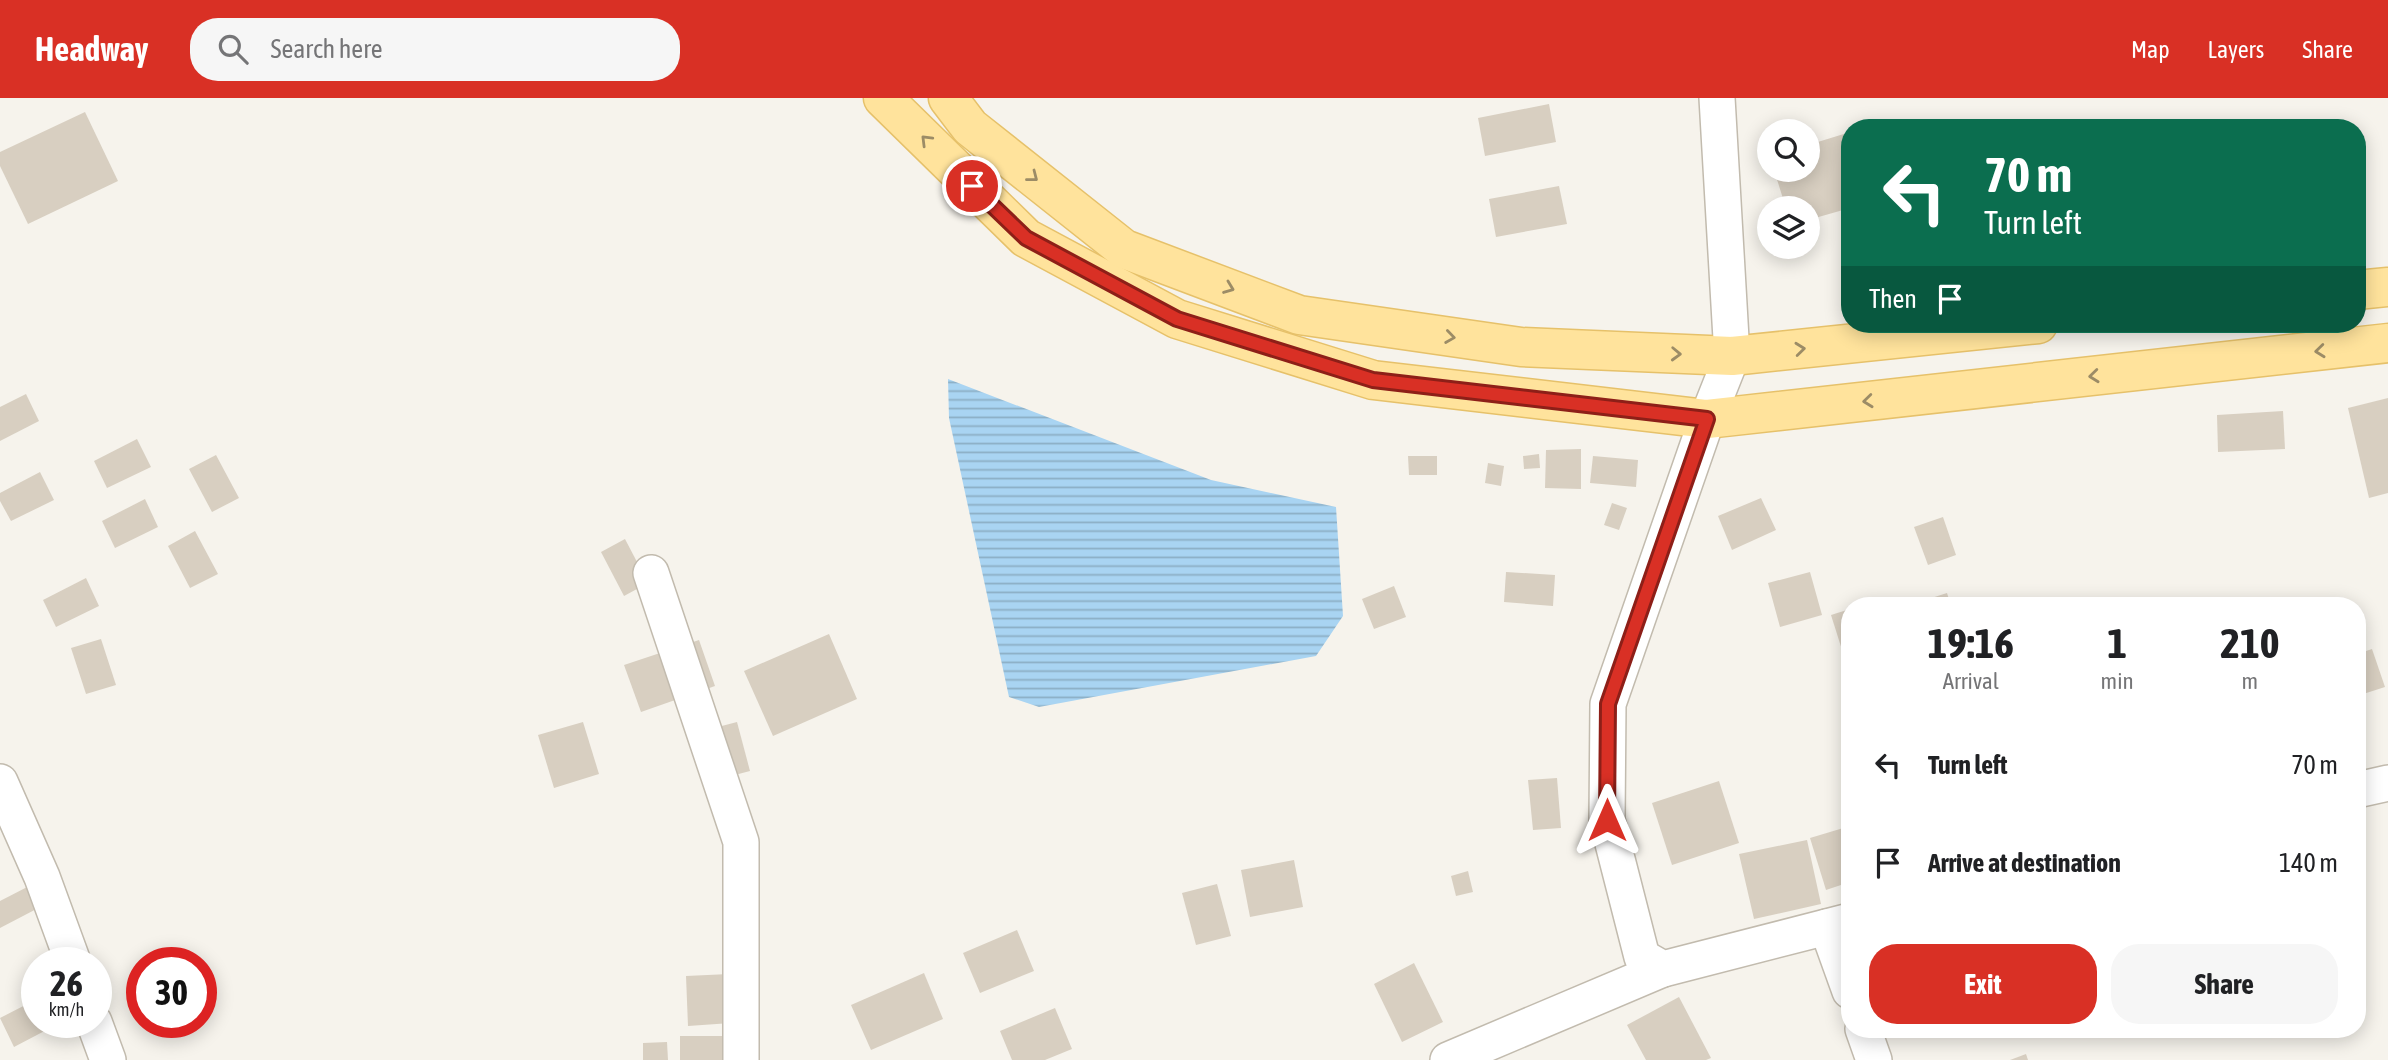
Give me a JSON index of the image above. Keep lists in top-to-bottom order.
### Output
{
  "page": {
    "header": "Headway",
    "search": "Search here",
    "nav": ["Map", "Layers", "Share"],
    "turn": ["70 m", "Turn left"],
    "then": "Then",
    "eta": [
      "19:16",
      "Arrival",
      "1",
      "min",
      "210",
      "m"
    ],
    "list": [
      {
        "name": "Turn left",
        "value": "70 m"
      },
      {
        "name": "Arrive at destination",
        "value": "140 m"
      }
    ],
    "buttons": ["Exit", "Share"],
    "speed": "26 km/h",
    "limit": "30"
  }
}
